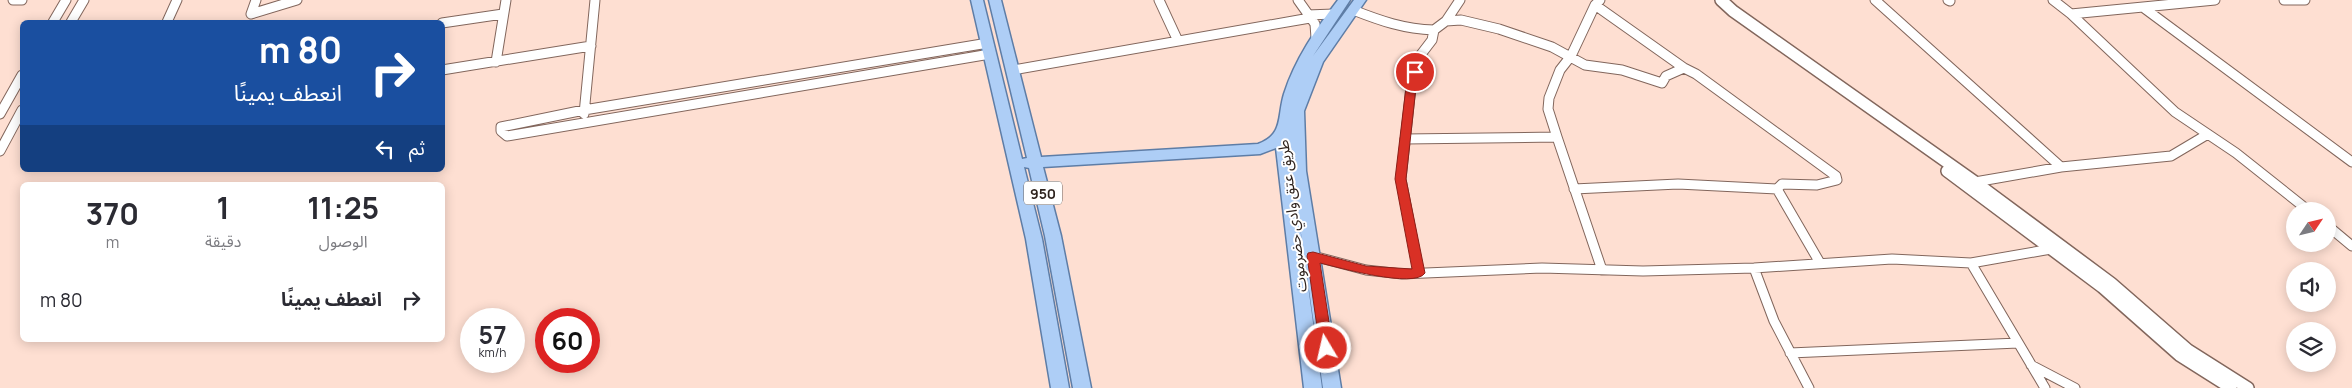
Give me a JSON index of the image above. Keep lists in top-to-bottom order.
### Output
{
  "streets": {
    "main road": ["950", "طريق عتق وادي حضرموت"]
  },
  "north": "top right",
  "page": {
    "turn": ["80 m", "انعطف يمينًا"],
    "then": "ثم",
    "eta": [
      "11:25",
      "الوصول",
      "1",
      "دقيقة",
      "370",
      "m"
    ],
    "list": [
      {
        "name": "انعطف يمينًا",
        "value": "80 m"
      }
    ],
    "speed": "57 km/h",
    "limit": "60"
  }
}
